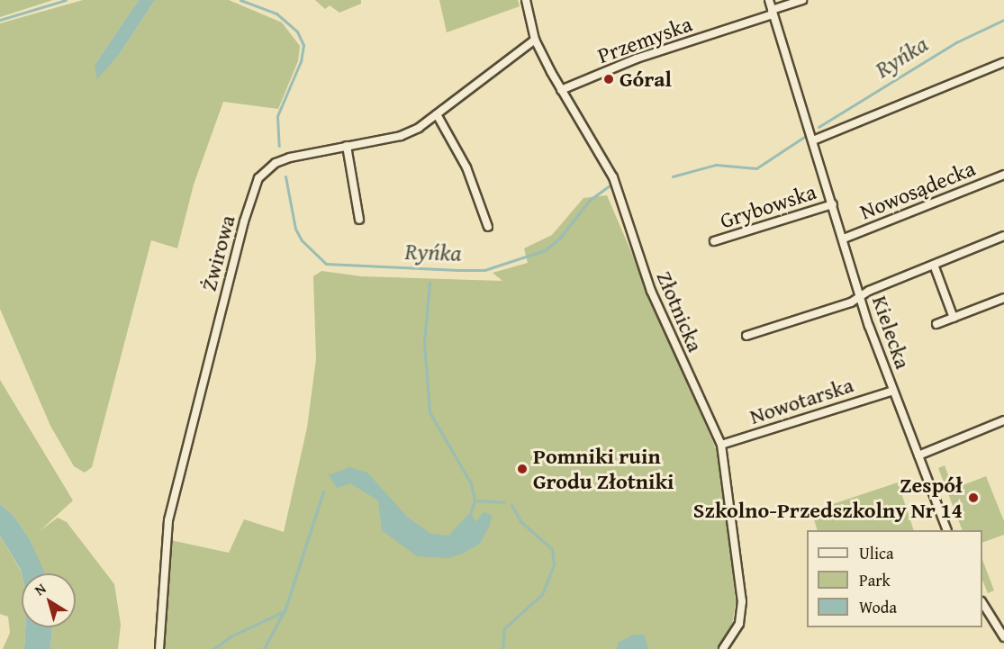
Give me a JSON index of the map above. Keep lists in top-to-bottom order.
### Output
{
  "streets": {
    "street": [
      "Przemyska",
      "Nowosądecka",
      "Grybowska",
      "Żwirowa",
      "Złotnicka",
      "Kielecka",
      "Nowotarska"
    ]
  },
  "crossings": [
    ["Przemyska", "Złotnicka"],
    ["Przemyska", "Kielecka"],
    ["Nowosądecka", "Kielecka"],
    ["Grybowska", "Kielecka"],
    ["Żwirowa", "Złotnicka"],
    ["Złotnicka", "Nowotarska"],
    ["Kielecka", "Nowotarska"]
  ],
  "water": ["Ryńka"],
  "places": ["Góral", "Pomniki ruin Grodu Złotniki", "Zespół Szkolno-Przedszkolny Nr 14"],
  "legend": ["Ulica", "Park", "Woda"],
  "north": "top left"
}
